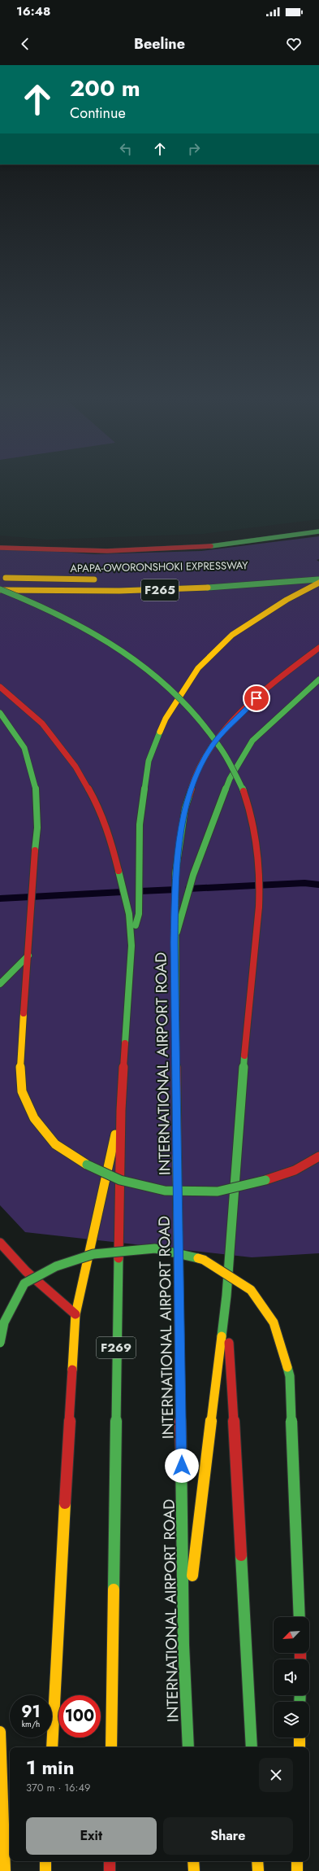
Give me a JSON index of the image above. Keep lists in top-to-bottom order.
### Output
{
  "streets": {
    "main road": [
      "APAPA-OWORONSHOKI EXPRESSWAY",
      "F265",
      "INTERNATIONAL AIRPORT ROAD",
      "F269"
    ]
  },
  "north": "bottom left",
  "page": {
    "status": "16:48",
    "header": "Beeline",
    "turn": ["200 m", "Continue"],
    "speed": "91 km/h",
    "limit": "100",
    "heading": ["1 min", "370 m · 16:49"],
    "buttons": ["Exit", "Share"]
  }
}
